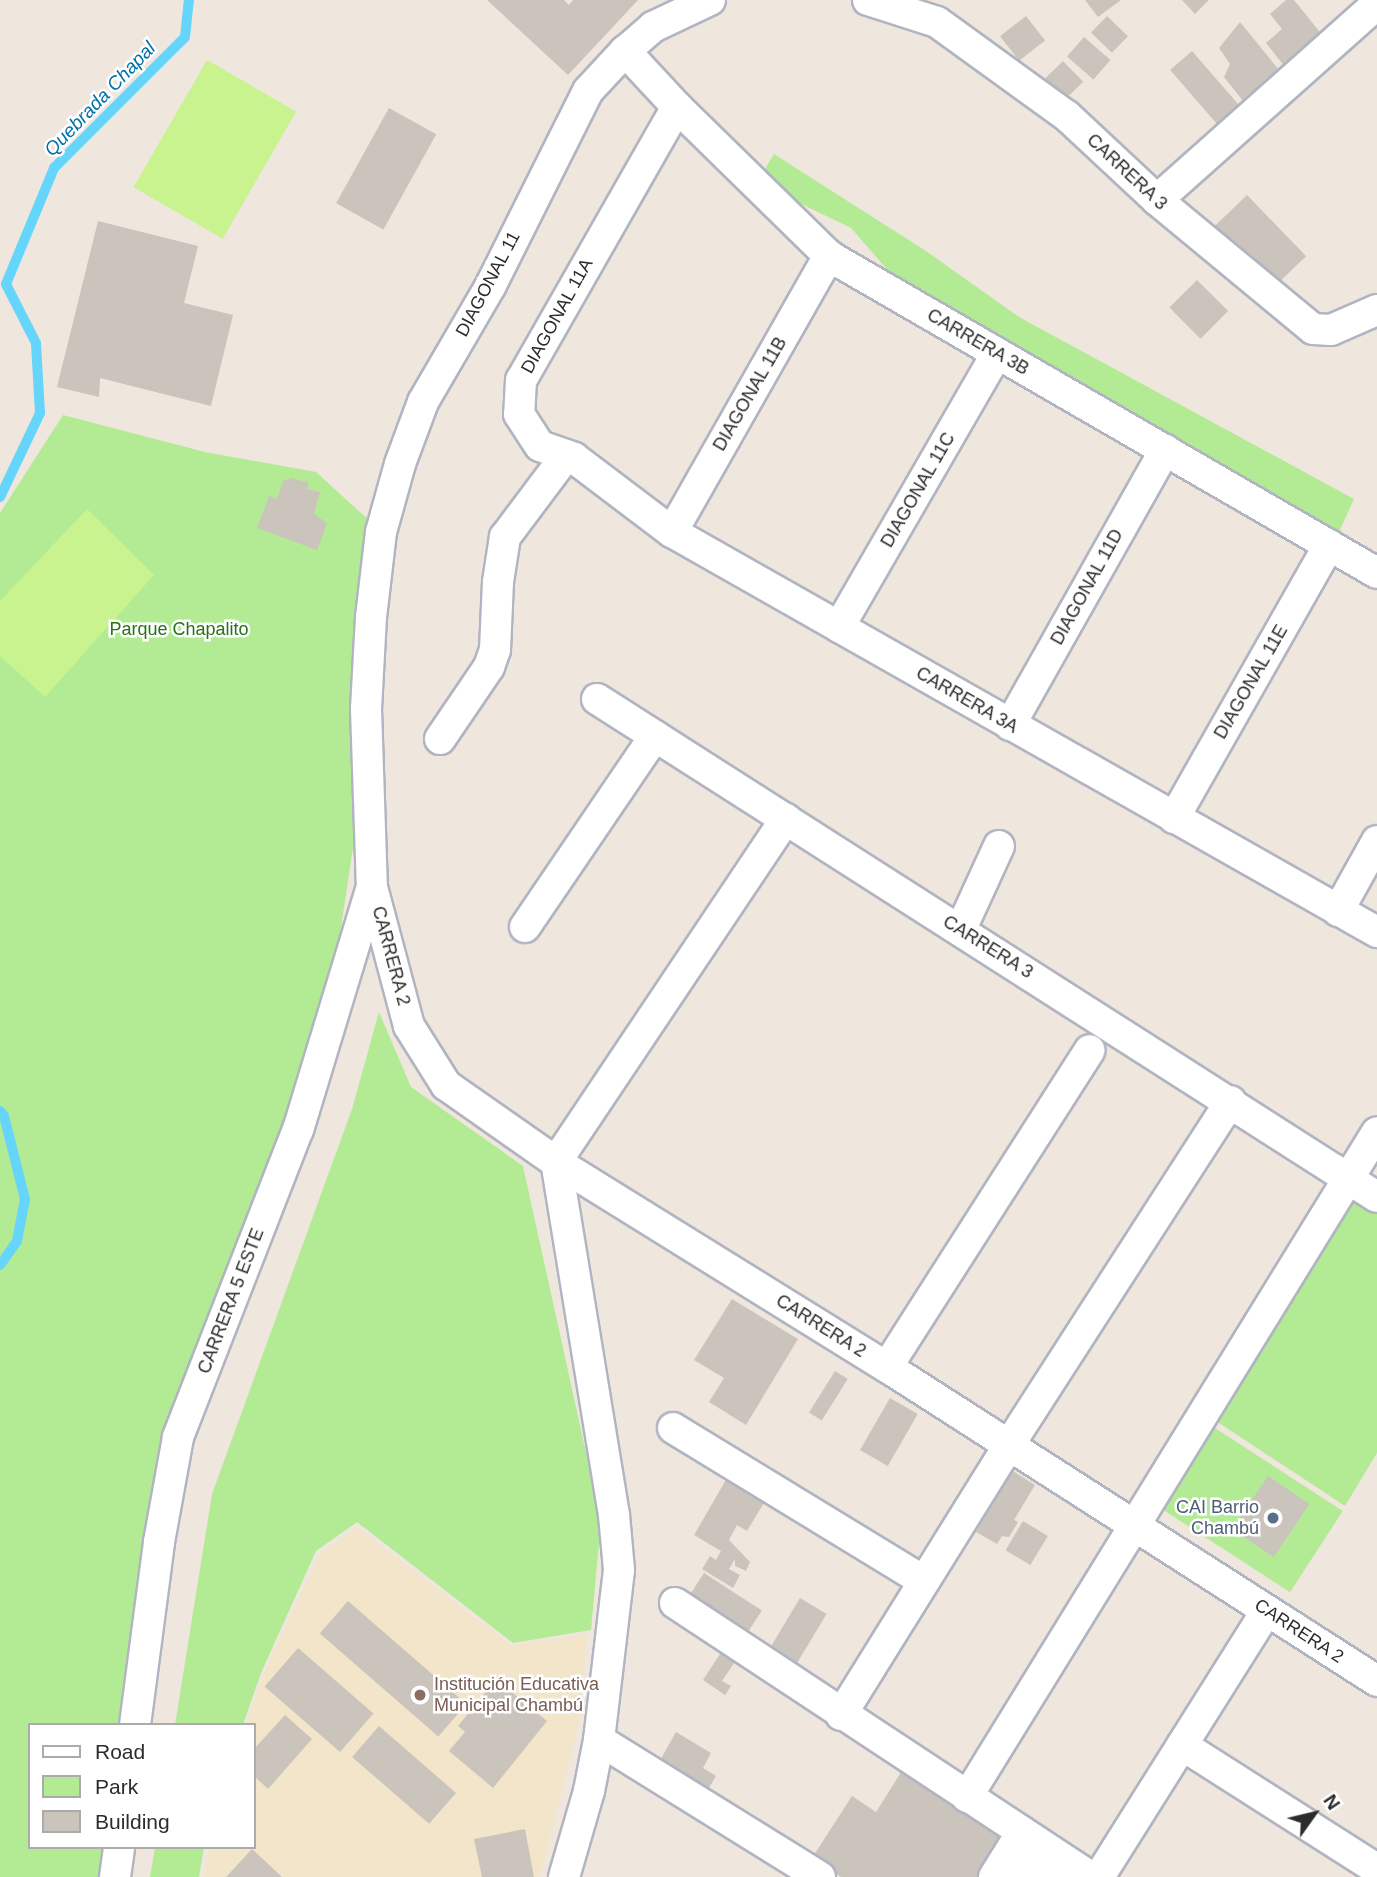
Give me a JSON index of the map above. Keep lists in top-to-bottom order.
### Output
{
  "streets": {
    "street": [
      "CARRERA 3",
      "DIAGONAL 11",
      "DIAGONAL 11A",
      "CARRERA 3B",
      "DIAGONAL 11B",
      "DIAGONAL 11C",
      "DIAGONAL 11D",
      "DIAGONAL 11E",
      "CARRERA 3A",
      "CARRERA 2",
      "CARRERA 5 ESTE"
    ]
  },
  "crossings": [
    ["DIAGONAL 11", "CARRERA 3B"],
    ["DIAGONAL 11", "CARRERA 2"],
    ["DIAGONAL 11", "CARRERA 5 ESTE"],
    ["DIAGONAL 11A", "CARRERA 3B"],
    ["DIAGONAL 11A", "CARRERA 3A"],
    ["CARRERA 3B", "DIAGONAL 11B"],
    ["CARRERA 3B", "DIAGONAL 11C"],
    ["CARRERA 3B", "DIAGONAL 11D"],
    ["CARRERA 3B", "DIAGONAL 11E"],
    ["DIAGONAL 11B", "CARRERA 3A"],
    ["DIAGONAL 11C", "CARRERA 3A"],
    ["DIAGONAL 11D", "CARRERA 3A"],
    ["DIAGONAL 11E", "CARRERA 3A"],
    ["CARRERA 2", "CARRERA 5 ESTE"]
  ],
  "water": ["Quebrada Chapal"],
  "parks": ["Parque Chapalito"],
  "places": ["CAI Barrio Chambú", "Institución Educativa Municipal Chambú"],
  "legend": ["Road", "Park", "Building"],
  "north": "top right"
}
